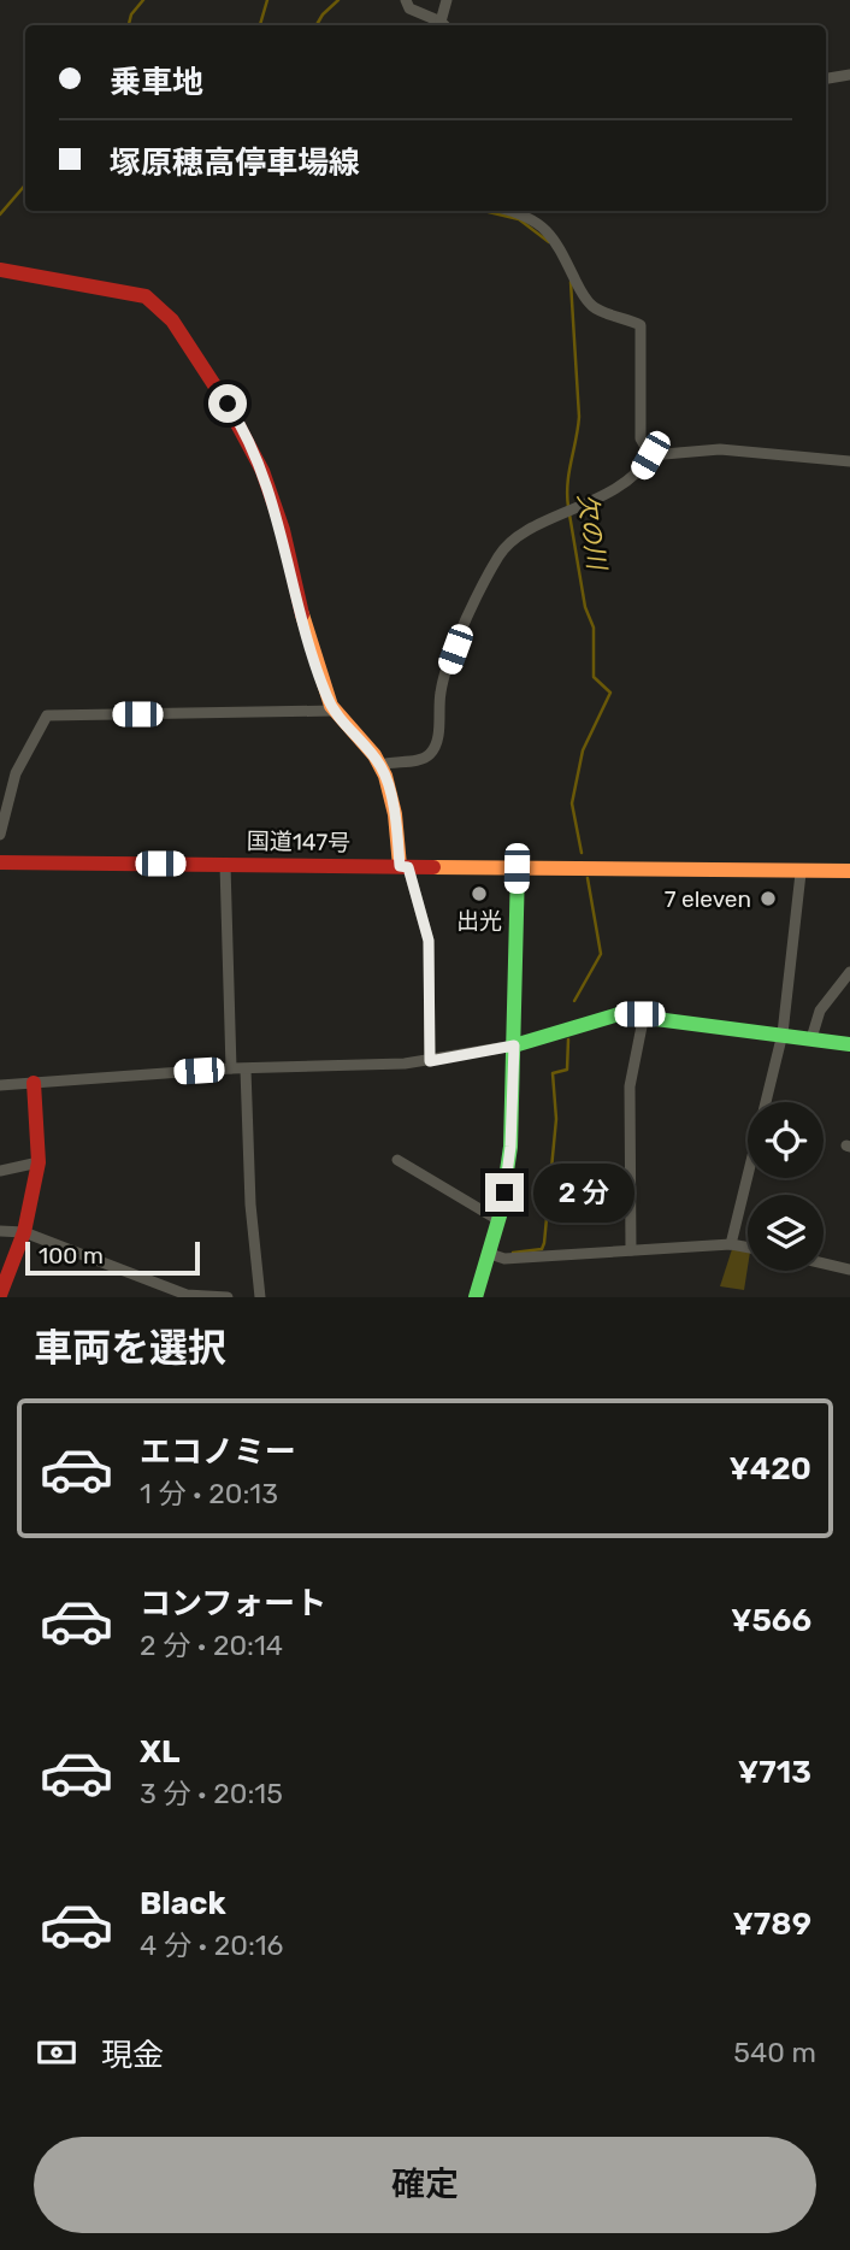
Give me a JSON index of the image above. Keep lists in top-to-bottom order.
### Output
{
  "streets": {
    "main road": ["国道147号"]
  },
  "water": ["欠の川"],
  "places": ["出光", "7 eleven"],
  "scale_bar": "100 m",
  "page": {
    "banner": ["乗車地", "塚原穂高停車場線"],
    "bubble": "2 分",
    "scale": "100 m",
    "heading": "車両を選択",
    "list": [
      {
        "name": "エコノミー",
        "note": "1 分 · 20:13",
        "value": "¥420"
      },
      {
        "name": "コンフォート",
        "note": "2 分 · 20:14",
        "value": "¥566"
      },
      {
        "name": "XL",
        "note": "3 分 · 20:15",
        "value": "¥713"
      },
      {
        "name": "Black",
        "note": "4 分 · 20:16",
        "value": "¥789"
      }
    ],
    "pay": ["現金", "540 m"],
    "buttons": "確定"
  }
}
